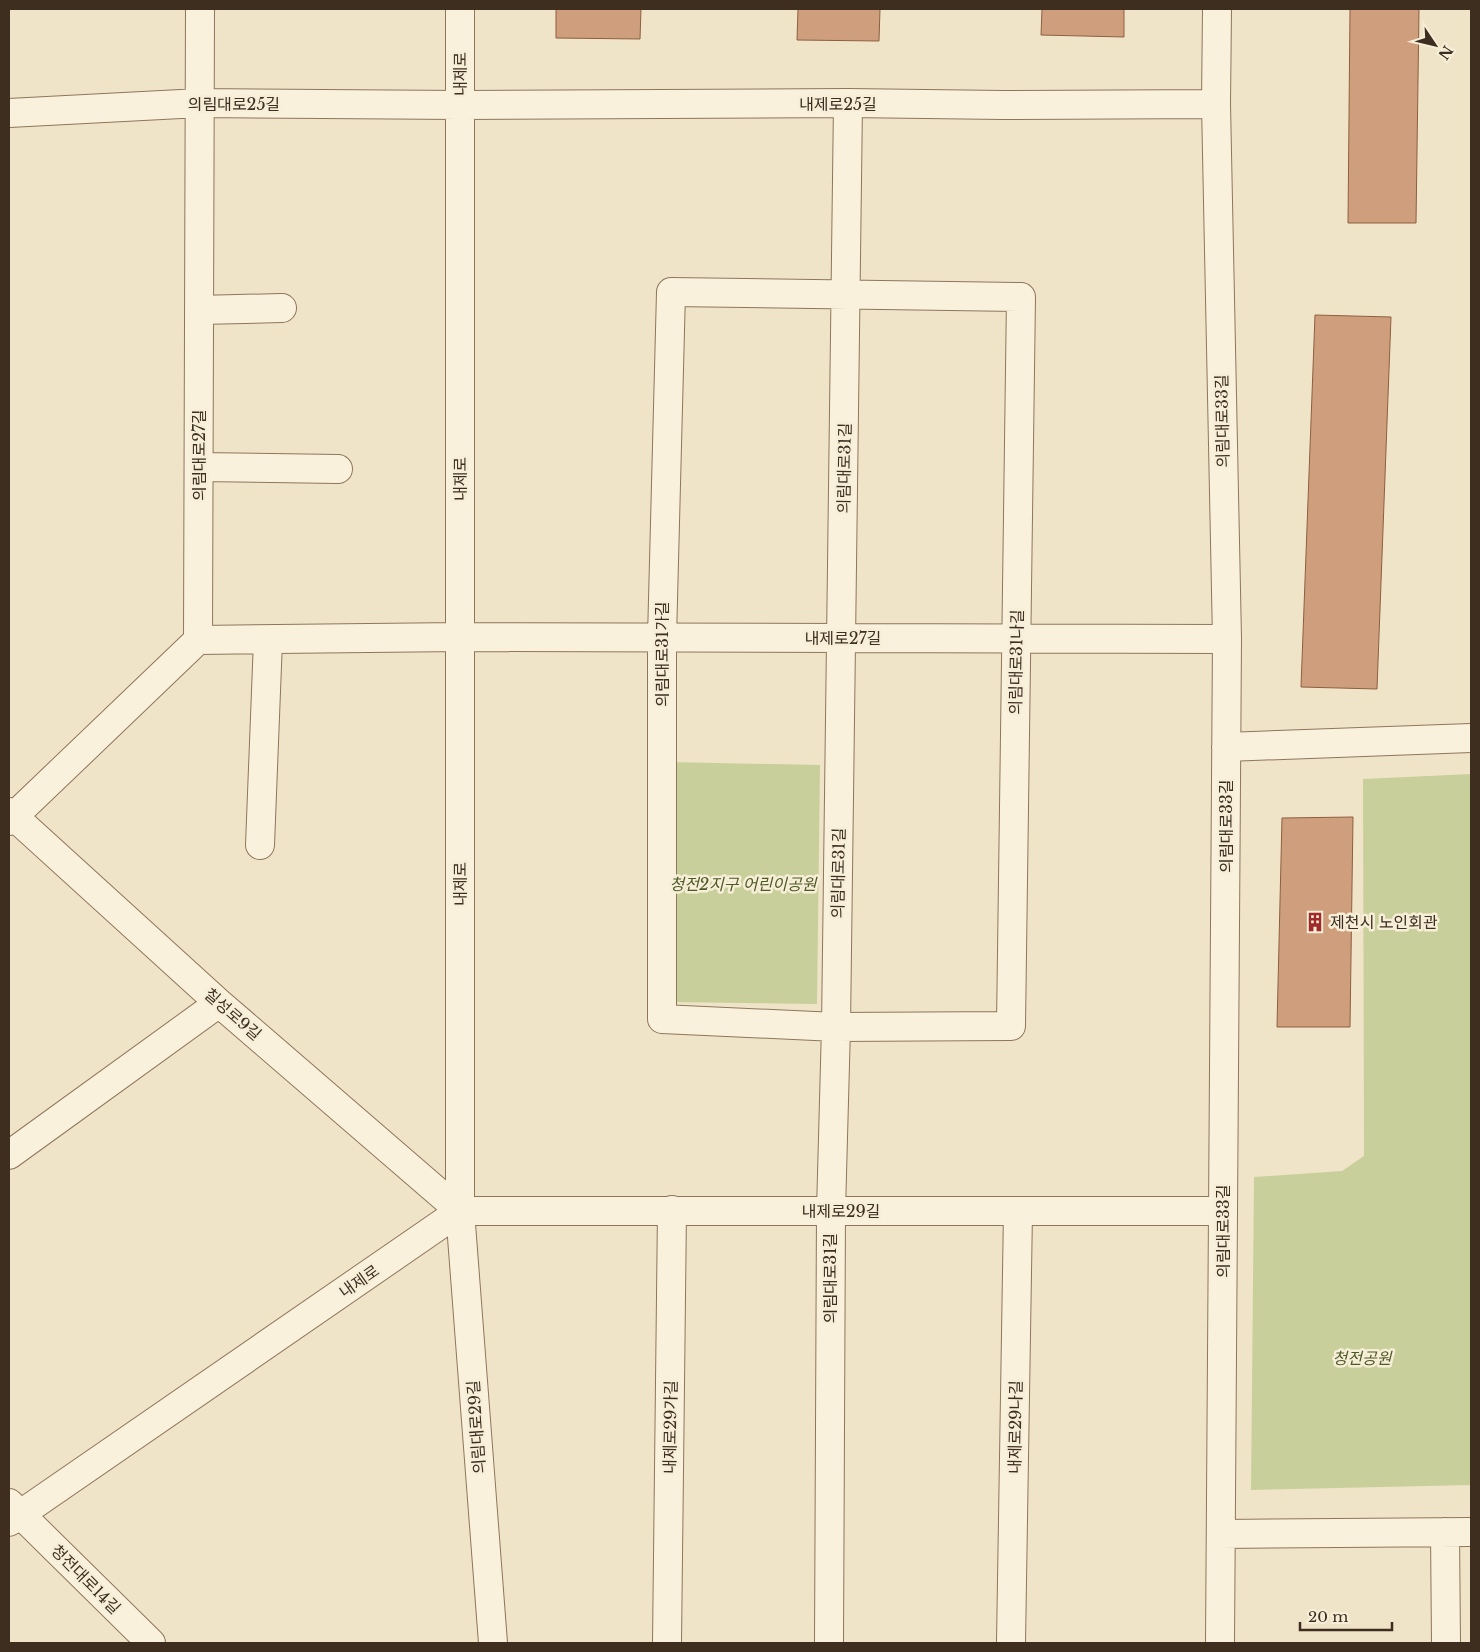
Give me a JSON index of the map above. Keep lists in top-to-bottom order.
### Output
{
  "streets": {
    "street": [
      "내제로",
      "의림대로25길",
      "내제로25길",
      "의림대로33길",
      "의림대로27길",
      "의림대로31길",
      "내제로27길",
      "의림대로31가길",
      "의림대로31나길",
      "칠성로9길",
      "내제로29길",
      "의림대로29길",
      "내제로29가길",
      "내제로29나길",
      "청전대로14길"
    ]
  },
  "crossings": [
    ["내제로", "의림대로25길"],
    ["내제로", "내제로25길"],
    ["내제로", "내제로27길"],
    ["내제로", "칠성로9길"],
    ["내제로", "내제로29길"],
    ["내제로", "의림대로29길"],
    ["내제로", "청전대로14길"],
    ["의림대로25길", "내제로25길"],
    ["의림대로25길", "의림대로27길"],
    ["내제로25길", "의림대로33길"],
    ["내제로25길", "의림대로31길"],
    ["의림대로33길", "내제로27길"],
    ["의림대로33길", "내제로29길"],
    ["의림대로27길", "내제로27길"],
    ["의림대로31길", "내제로27길"],
    ["의림대로31길", "의림대로31가길"],
    ["의림대로31길", "의림대로31나길"],
    ["의림대로31길", "내제로29길"],
    ["내제로27길", "의림대로31가길"],
    ["내제로27길", "의림대로31나길"],
    ["의림대로31가길", "의림대로31나길"],
    ["칠성로9길", "내제로29길"],
    ["칠성로9길", "의림대로29길"],
    ["내제로29길", "의림대로29길"],
    ["내제로29길", "내제로29가길"],
    ["내제로29길", "내제로29나길"]
  ],
  "parks": ["청전2지구 어린이공원", "청전공원"],
  "places": {
    "building": ["제천시 노인회관"]
  },
  "scale_bar": "20 m",
  "north": "bottom right"
}
